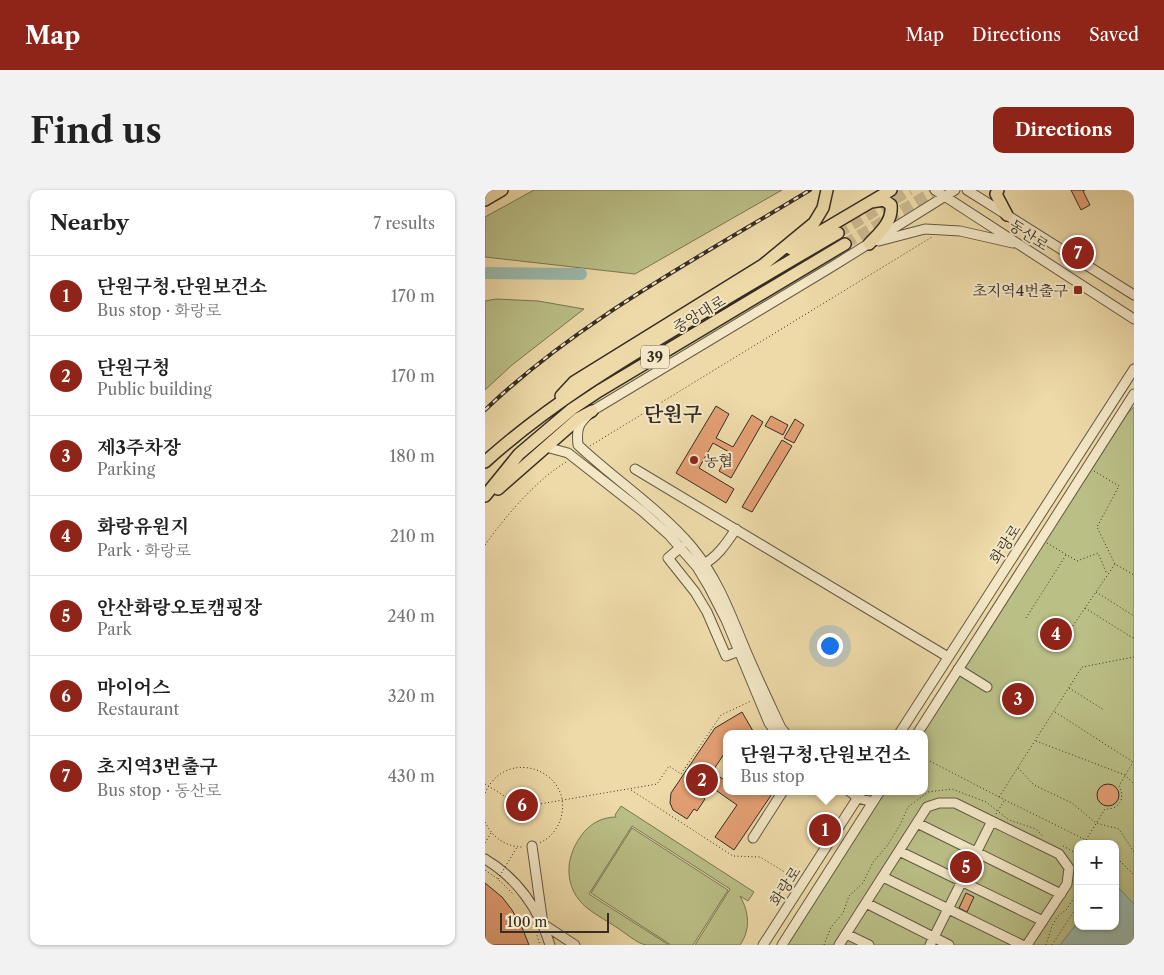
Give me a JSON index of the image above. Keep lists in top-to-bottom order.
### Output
{
  "streets": {
    "main road": ["중앙대로", "39"],
    "street": ["동산로", "화랑로"]
  },
  "districts": ["단원구"],
  "places": {
    "transit": ["초지역4번출구"],
    "other": ["농협"]
  },
  "scale_bar": "100 m",
  "page": {
    "header": "Map",
    "nav": ["Map", "Directions", "Saved"],
    "buttons": "Directions",
    "title": "Find us",
    "heading": ["Nearby", "7 results"],
    "pins": [
      "7",
      "4",
      "3",
      "2",
      "6",
      "1",
      "5"
    ],
    "list": [
      {
        "mark": "1",
        "name": "단원구청.단원보건소",
        "note": "Bus stop · 화랑로",
        "value": "170 m"
      },
      {
        "mark": "2",
        "name": "단원구청",
        "note": "Public building",
        "value": "170 m"
      },
      {
        "mark": "3",
        "name": "제3주차장",
        "note": "Parking",
        "value": "180 m"
      },
      {
        "mark": "4",
        "name": "화랑유원지",
        "note": "Park · 화랑로",
        "value": "210 m"
      },
      {
        "mark": "5",
        "name": "안산화랑오토캠핑장",
        "note": "Park",
        "value": "240 m"
      },
      {
        "mark": "6",
        "name": "마이어스",
        "note": "Restaurant",
        "value": "320 m"
      },
      {
        "mark": "7",
        "name": "초지역3번출구",
        "note": "Bus stop · 동산로",
        "value": "430 m"
      }
    ],
    "popup": ["단원구청.단원보건소", "Bus stop"],
    "map_buttons": ["+", "−"],
    "scale": "100 m"
  }
}
